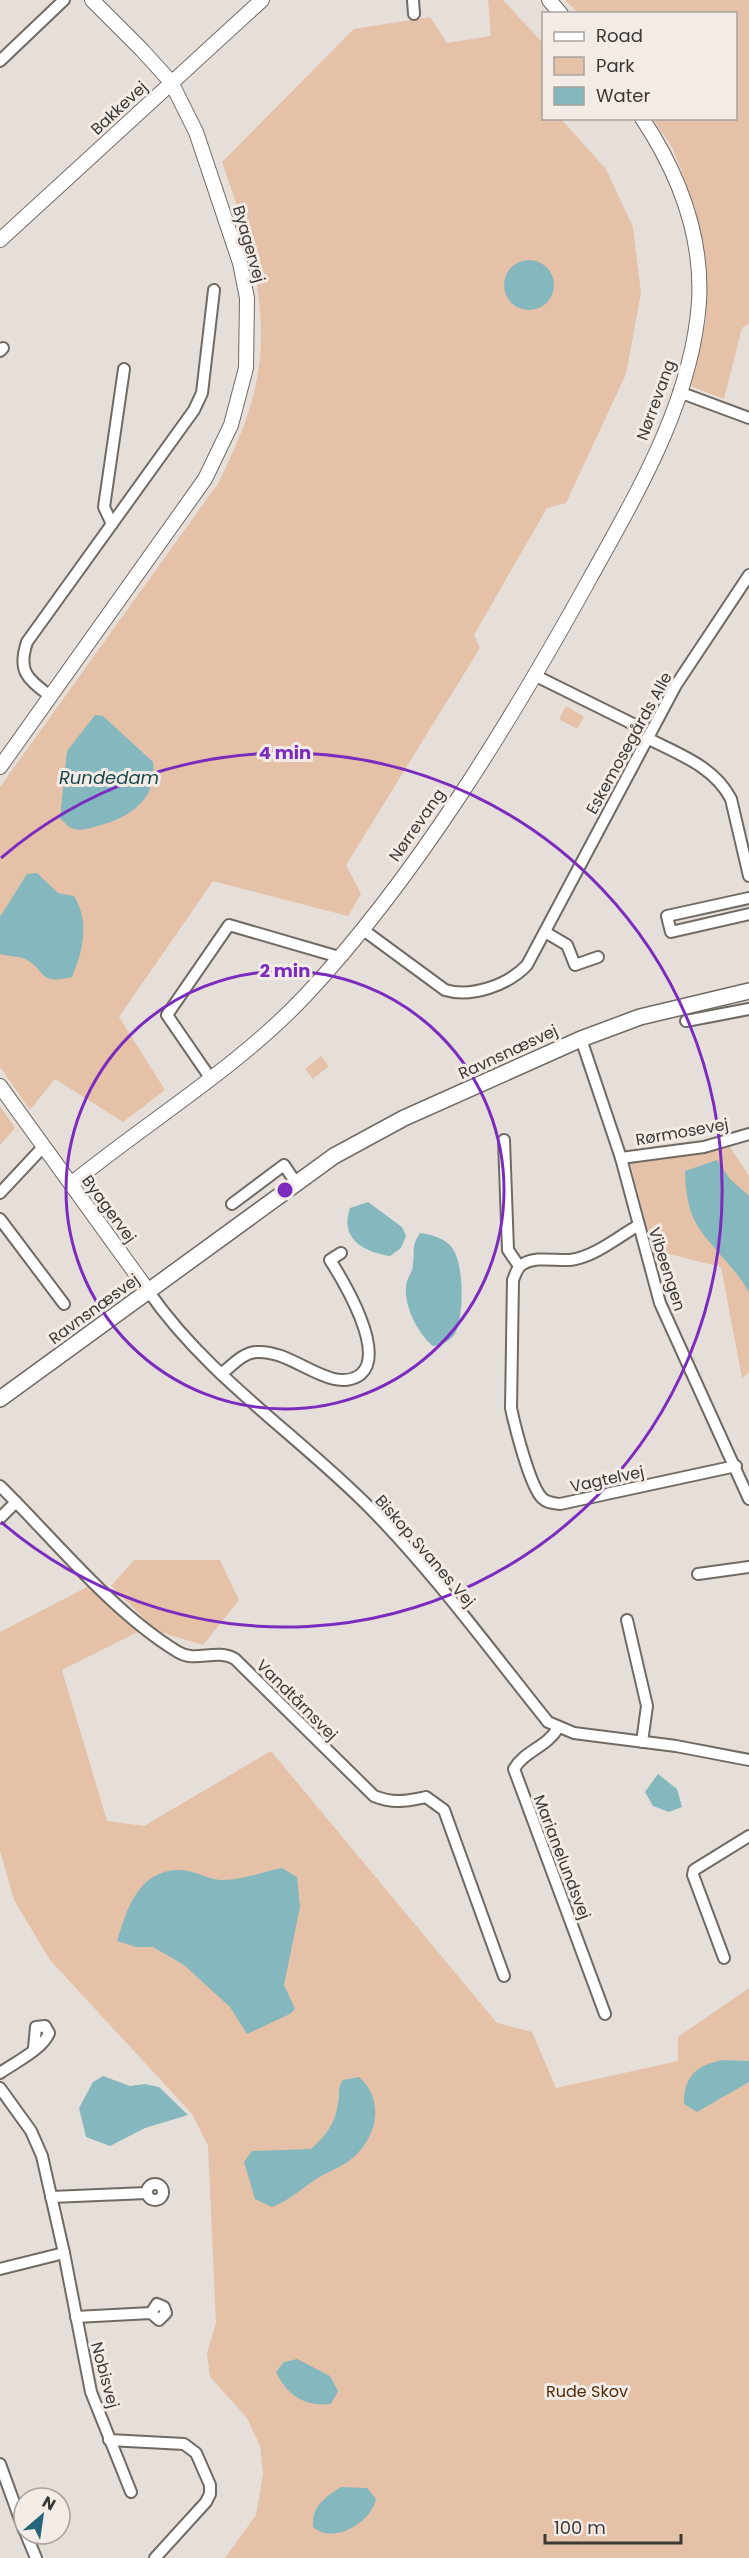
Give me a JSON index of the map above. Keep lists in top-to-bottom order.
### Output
{
  "streets": {
    "main road": ["Ravnsnæsvej"],
    "street": [
      "Bakkevej",
      "Byagervej",
      "Nørrevang",
      "Eskemosegårds Alle",
      "Rørmosevej",
      "Vibeengen",
      "Vagtelvej",
      "Biskop Svanes Vej",
      "Vandtårnsvej",
      "Marianelundsvej",
      "Nobisvej"
    ]
  },
  "crossings": [
    ["Bakkevej", "Byagervej"],
    ["Byagervej", "Nørrevang"],
    ["Byagervej", "Ravnsnæsvej"],
    ["Byagervej", "Biskop Svanes Vej"],
    ["Nørrevang", "Eskemosegårds Alle"],
    ["Ravnsnæsvej", "Vibeengen"],
    ["Ravnsnæsvej", "Biskop Svanes Vej"],
    ["Rørmosevej", "Vibeengen"],
    ["Vibeengen", "Vagtelvej"],
    ["Biskop Svanes Vej", "Marianelundsvej"]
  ],
  "water": ["Rundedam"],
  "parks": ["Rude Skov"],
  "legend": ["Road", "Park", "Water"],
  "scale_bar": "100 m",
  "north": "top right",
  "rings": ["4 min", "2 min"]
}
